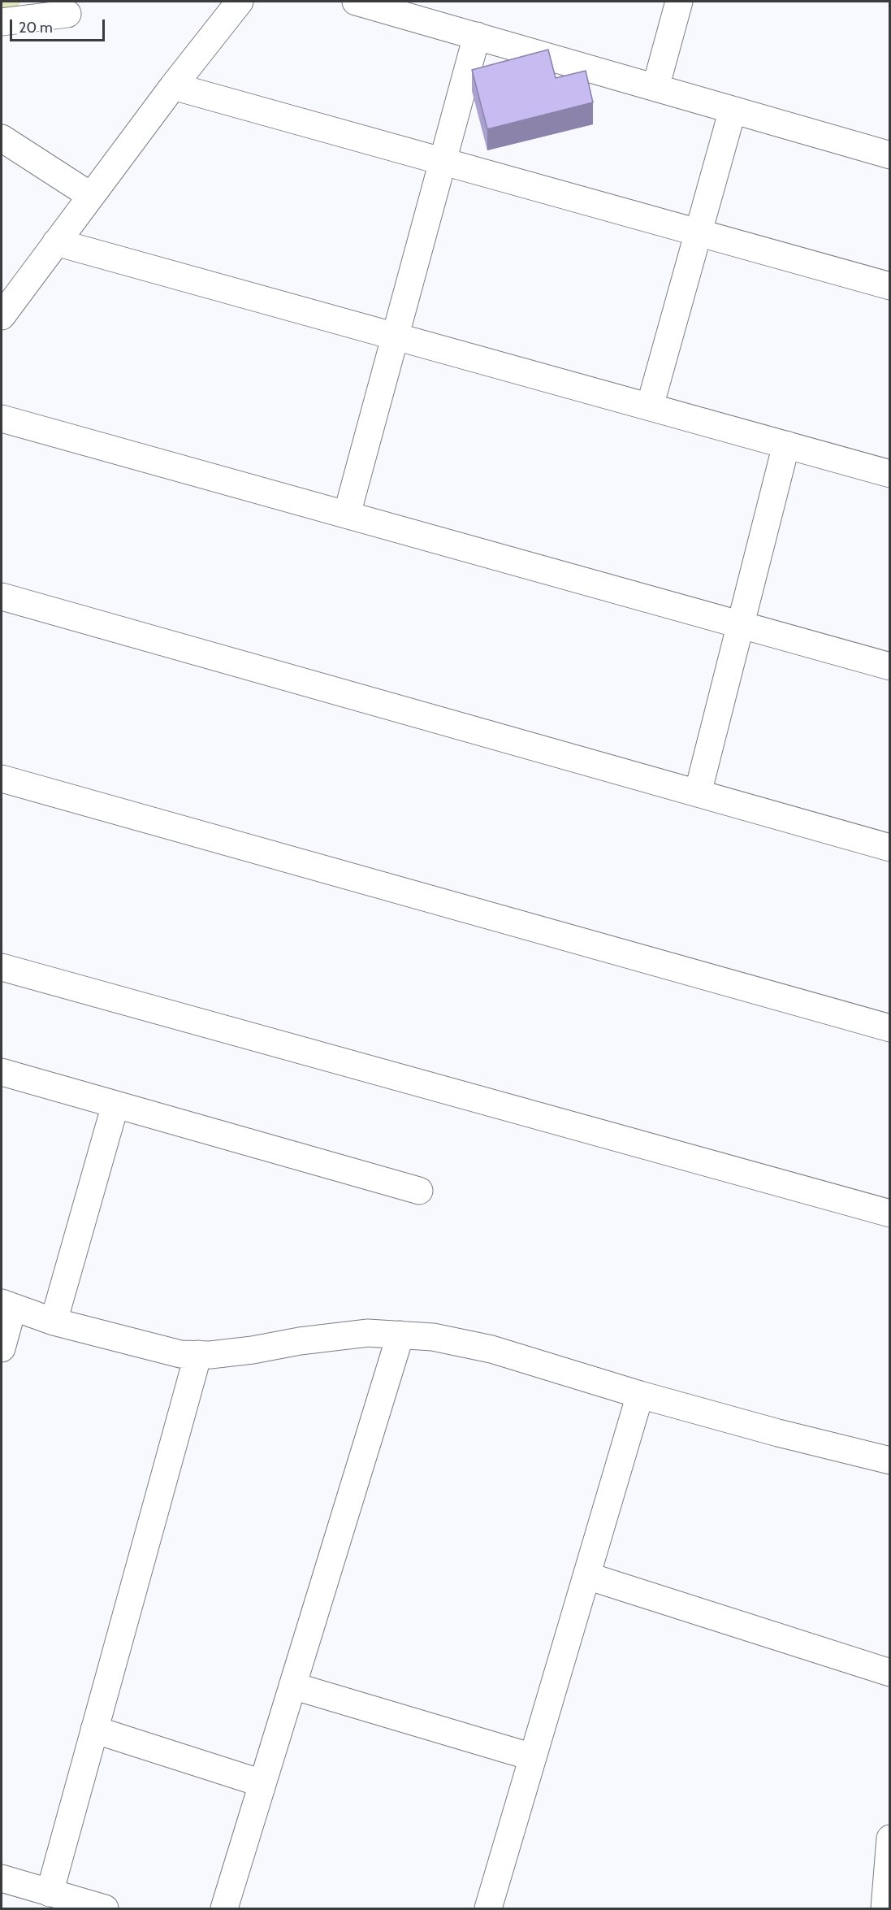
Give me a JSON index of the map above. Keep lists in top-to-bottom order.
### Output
{
  "scale_bar": "20 m"
}
